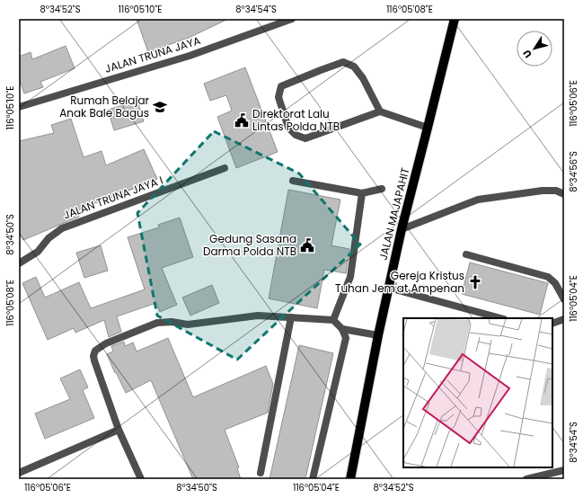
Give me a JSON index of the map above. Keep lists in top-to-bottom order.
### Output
{
  "streets": {
    "main road": ["JALAN MAJAPAHIT"],
    "street": ["JALAN TRUNA JAYA", "JALAN TRUNA JAYA I"]
  },
  "places": {
    "school or university": ["Rumah Belajar Anak Bale Bagus"],
    "public building": ["Direktorat Lalu Lintas Polda NTB", "Gedung Sasana Darma Polda NTB"],
    "church": ["Gereja Kristus Tuhan Jem'at Ampenan"]
  },
  "north": "bottom left",
  "coordinates": [
    "8°34'52\"S",
    "116°05'10\"E",
    "8°34'54\"S",
    "116°05'08\"E",
    "116°05'06\"E",
    "8°34'56\"S",
    "8°34'50\"S",
    "116°05'04\"E"
  ]
}
